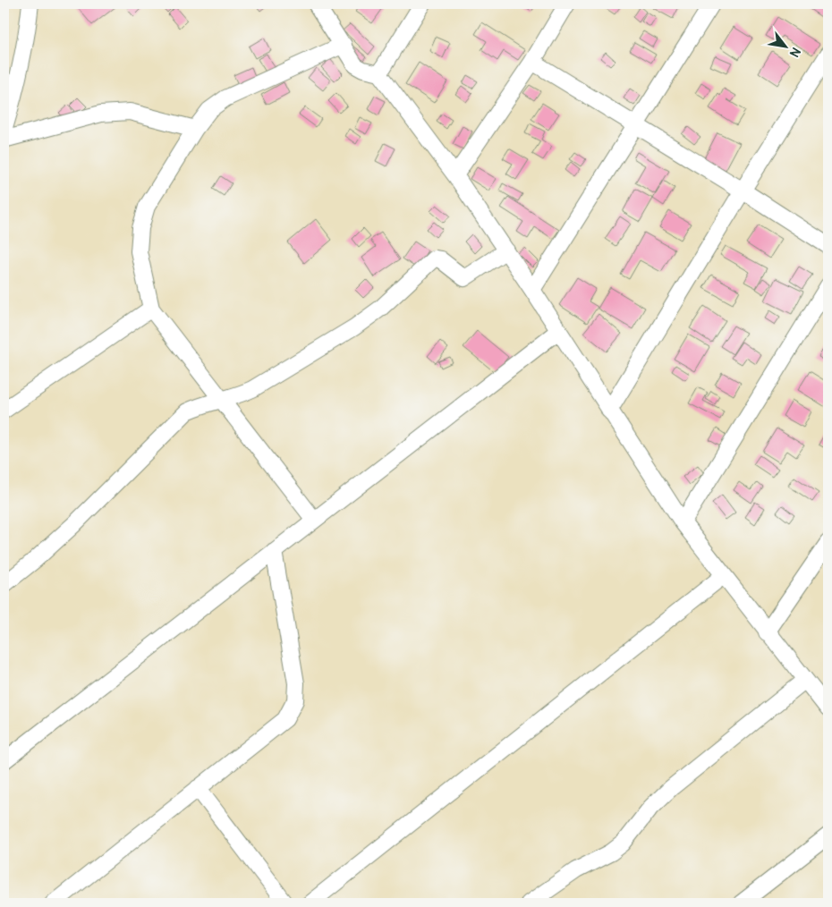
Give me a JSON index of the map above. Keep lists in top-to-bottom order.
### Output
{
  "north": "bottom right"
}
